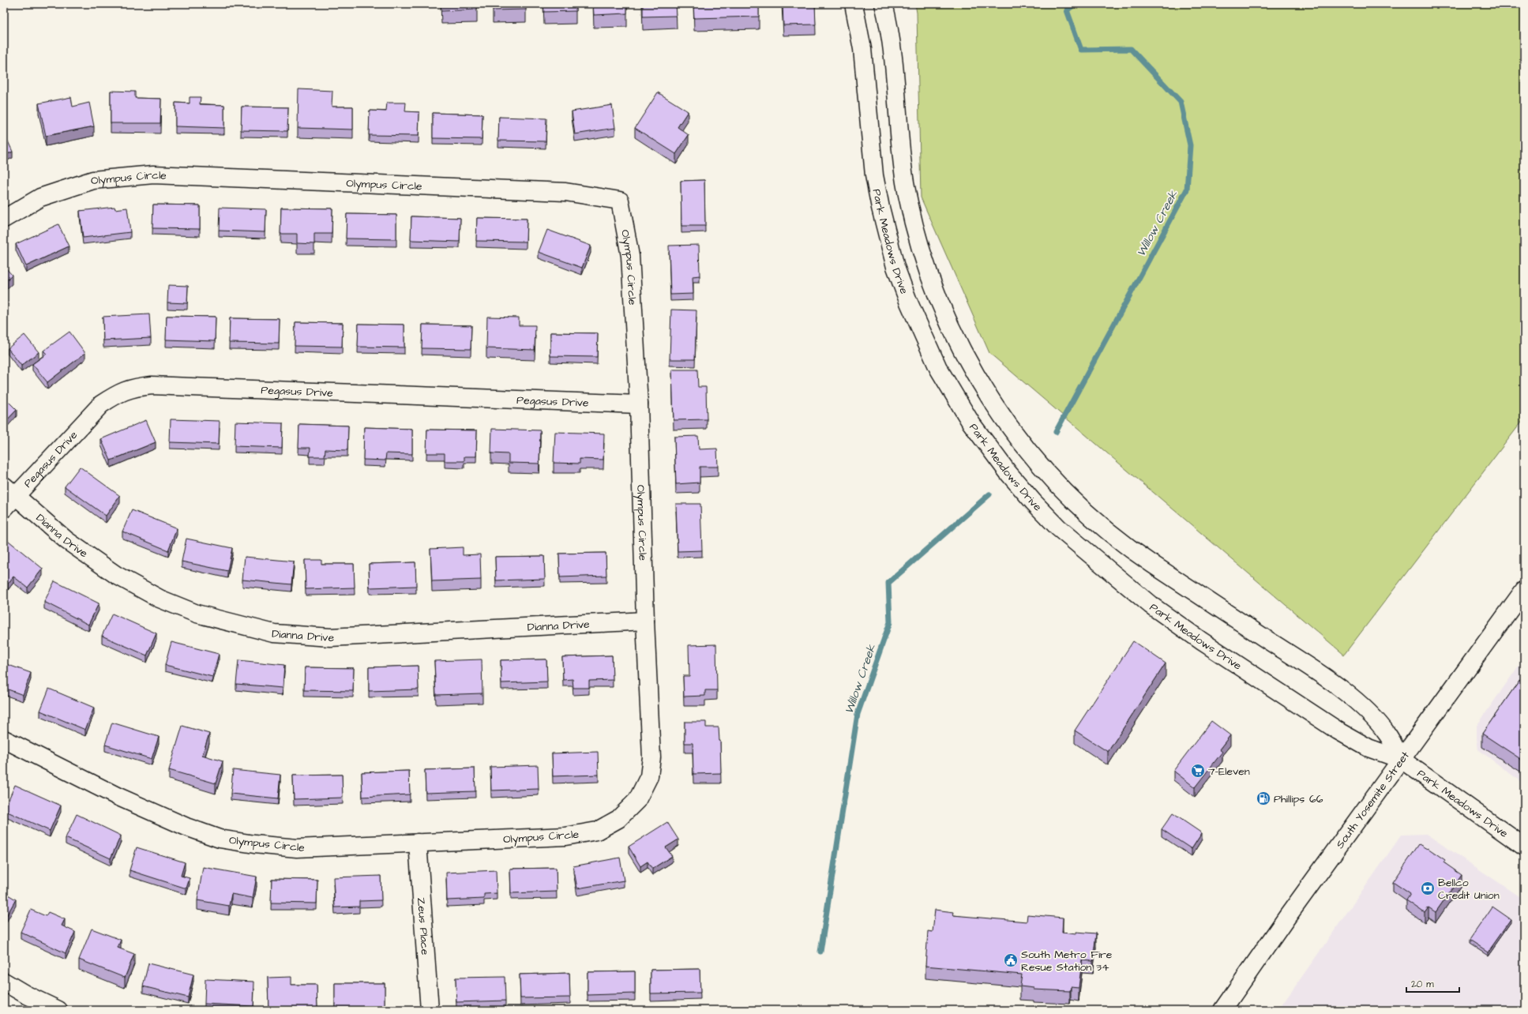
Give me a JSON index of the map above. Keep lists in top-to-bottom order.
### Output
{
  "streets": {
    "street": [
      "Olympus Circle",
      "Park Meadows Drive",
      "Pegasus Drive",
      "Dianna Drive",
      "South Yosemite Street",
      "Zeus Place"
    ]
  },
  "crossings": [
    ["Olympus Circle", "Pegasus Drive"],
    ["Olympus Circle", "Dianna Drive"],
    ["Olympus Circle", "Zeus Place"],
    ["Park Meadows Drive", "South Yosemite Street"],
    ["Pegasus Drive", "Dianna Drive"]
  ],
  "water": ["Willow Creek"],
  "places": {
    "supermarket": ["7-Eleven"],
    "fuel station": ["Phillips 66"],
    "bank": ["Bellco Credit Union"],
    "public building": ["South Metro Fire Resue Station 34"]
  },
  "scale_bar": "20 m"
}
